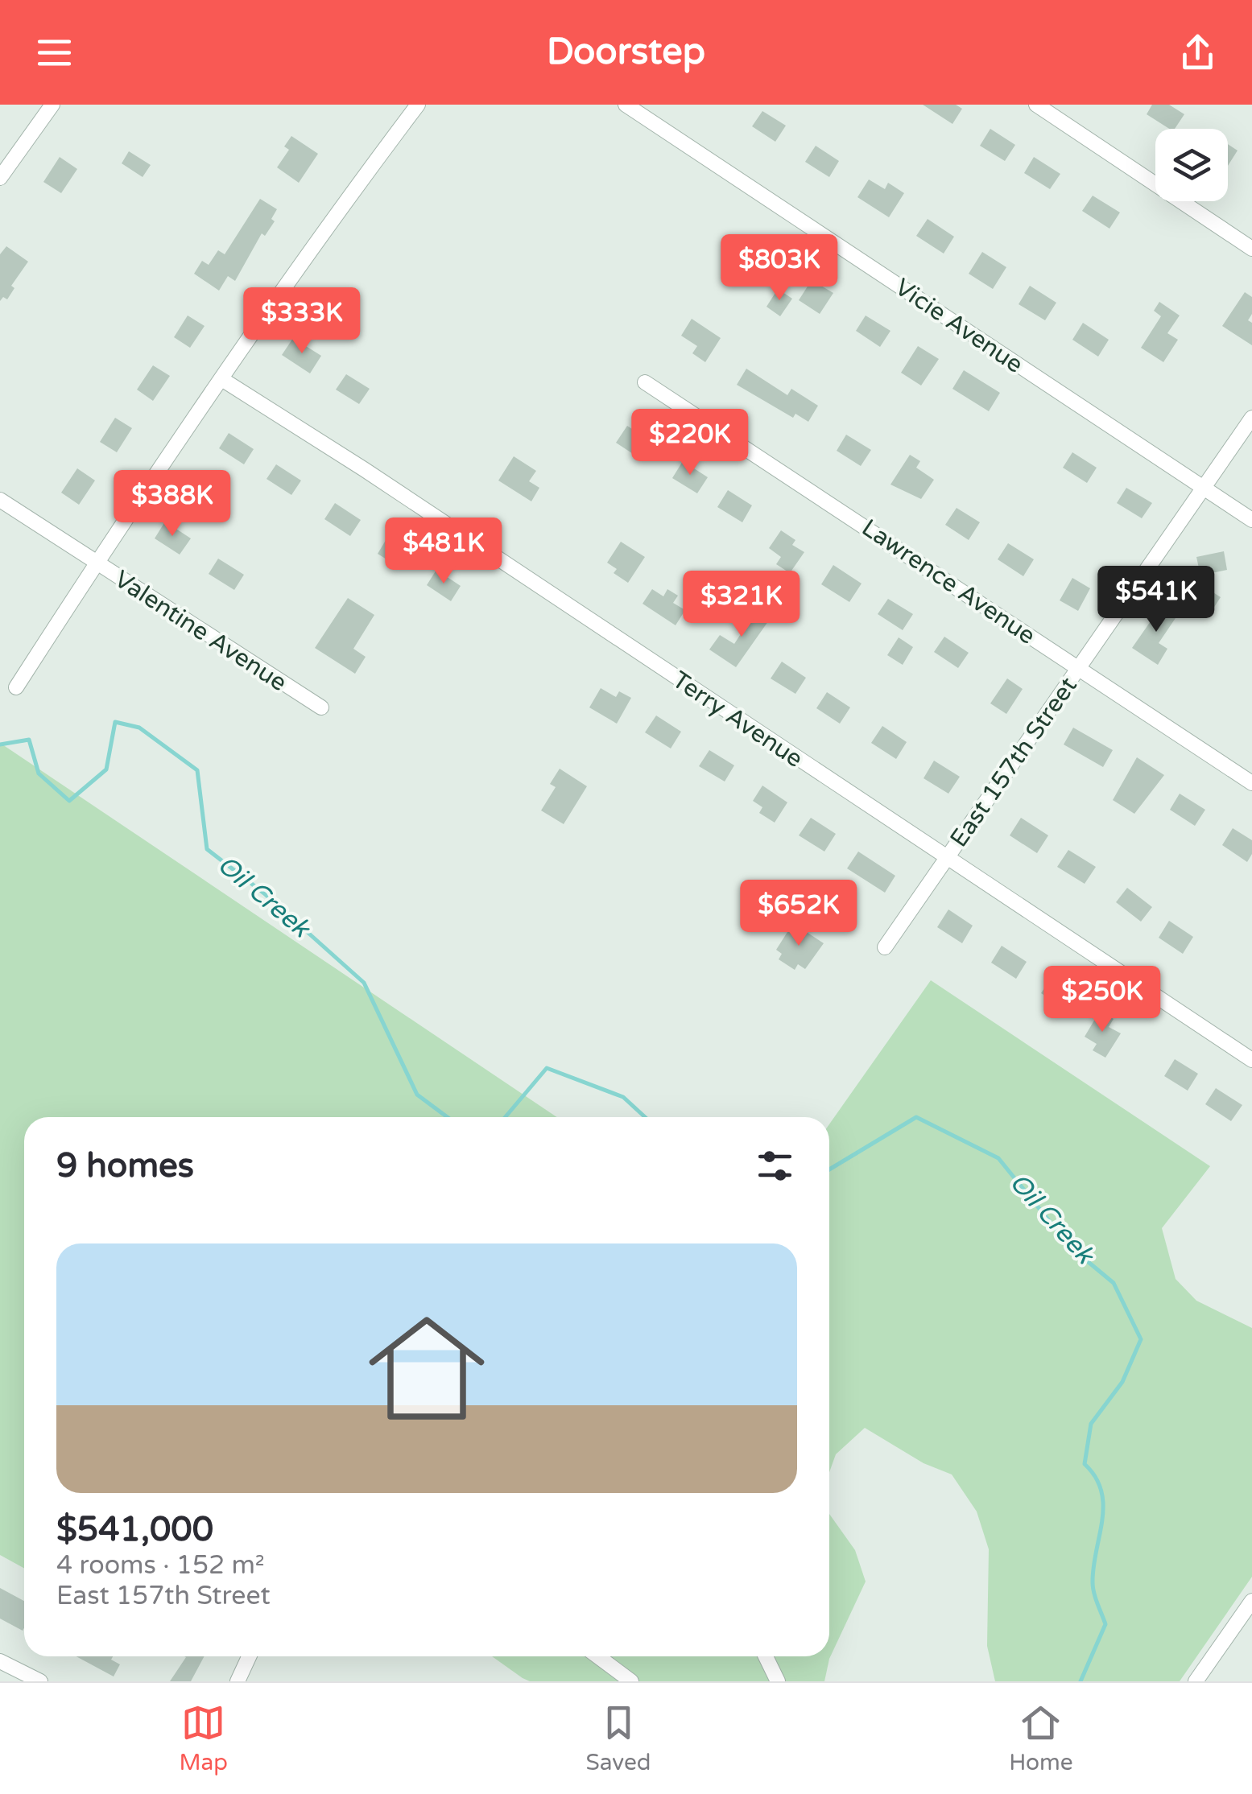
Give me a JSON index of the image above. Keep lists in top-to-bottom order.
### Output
{
  "streets": {
    "street": [
      "Vicie Avenue",
      "Lawrence Avenue",
      "Valentine Avenue",
      "Terry Avenue",
      "East 157th Street"
    ]
  },
  "crossings": [
    ["Vicie Avenue", "East 157th Street"],
    ["Lawrence Avenue", "East 157th Street"],
    ["Terry Avenue", "East 157th Street"]
  ],
  "water": ["Oil Creek"],
  "page": {
    "header": "Doorstep",
    "price": [
      "$803K",
      "$333K",
      "$220K",
      "$388K",
      "$481K",
      "$541K",
      "$321K",
      "$652K",
      "$250K"
    ],
    "heading": "9 homes",
    "list": [
      {
        "name": "$541,000",
        "note": "4 rooms · 152 m² · East 157th Street"
      }
    ],
    "tabs": ["Map", "Saved", "Home"]
  }
}
